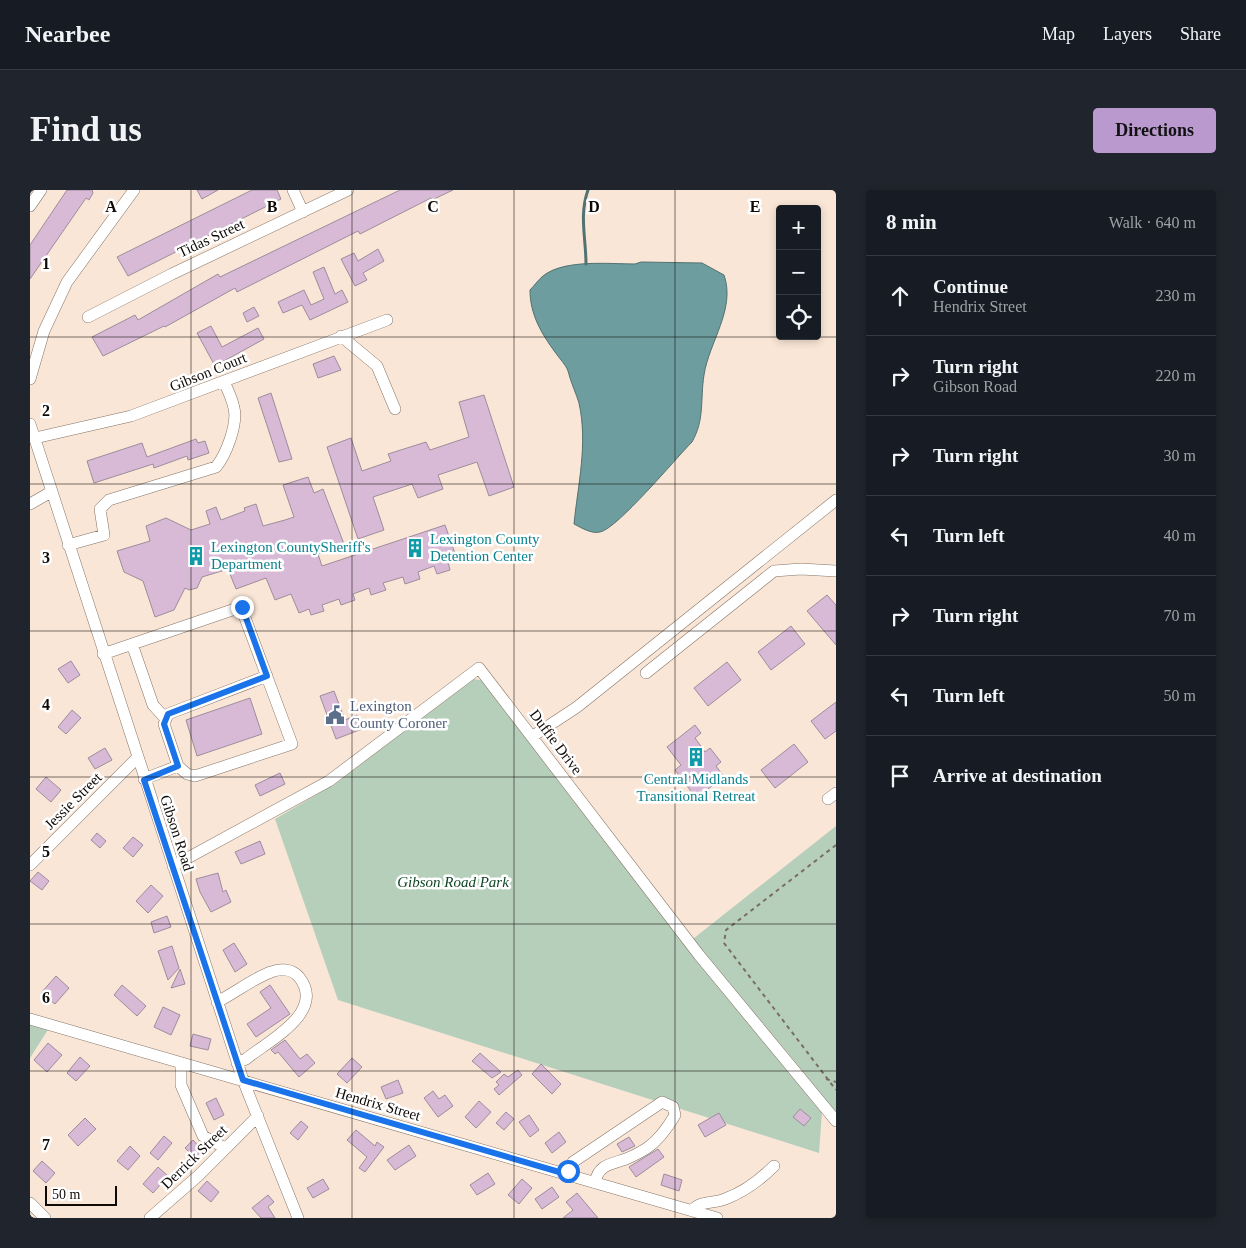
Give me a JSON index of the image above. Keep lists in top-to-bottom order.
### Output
{
  "streets": {
    "street": [
      "Tidas Street",
      "Gibson Court",
      "Duffie Drive",
      "Jessie Street",
      "Gibson Road",
      "Hendrix Street",
      "Derrick Street"
    ]
  },
  "crossings": [
    ["Gibson Court", "Gibson Road"],
    ["Duffie Drive", "Gibson Road"],
    ["Jessie Street", "Gibson Road"],
    ["Gibson Road", "Hendrix Street"],
    ["Gibson Road", "Derrick Street"]
  ],
  "parks": ["Gibson Road Park"],
  "places": {
    "building": ["Lexington County Detention Center", "Lexington CountySheriff's Department", "Central Midlands Transitional Retreat"],
    "public building": ["Lexington County Coroner"]
  },
  "scale_bar": "50 m",
  "page": {
    "header": "Nearbee",
    "nav": ["Map", "Layers", "Share"],
    "buttons": "Directions",
    "title": "Find us",
    "heading": ["8 min", "Walk · 640 m"],
    "map_buttons": ["+", "−"],
    "list": [
      ["Continue", "Hendrix Street", "230 m"],
      ["Turn right", "Gibson Road", "220 m"],
      ["Turn right", "30 m"],
      ["Turn left", "40 m"],
      ["Turn right", "70 m"],
      ["Turn left", "50 m"],
      "Arrive at destination"
    ],
    "scale": "50 m"
  },
  "grid": {
    "columns": [
      "A",
      "B",
      "C",
      "D",
      "E"
    ],
    "rows": [
      "1",
      "2",
      "3",
      "4",
      "5",
      "6",
      "7"
    ]
  }
}
